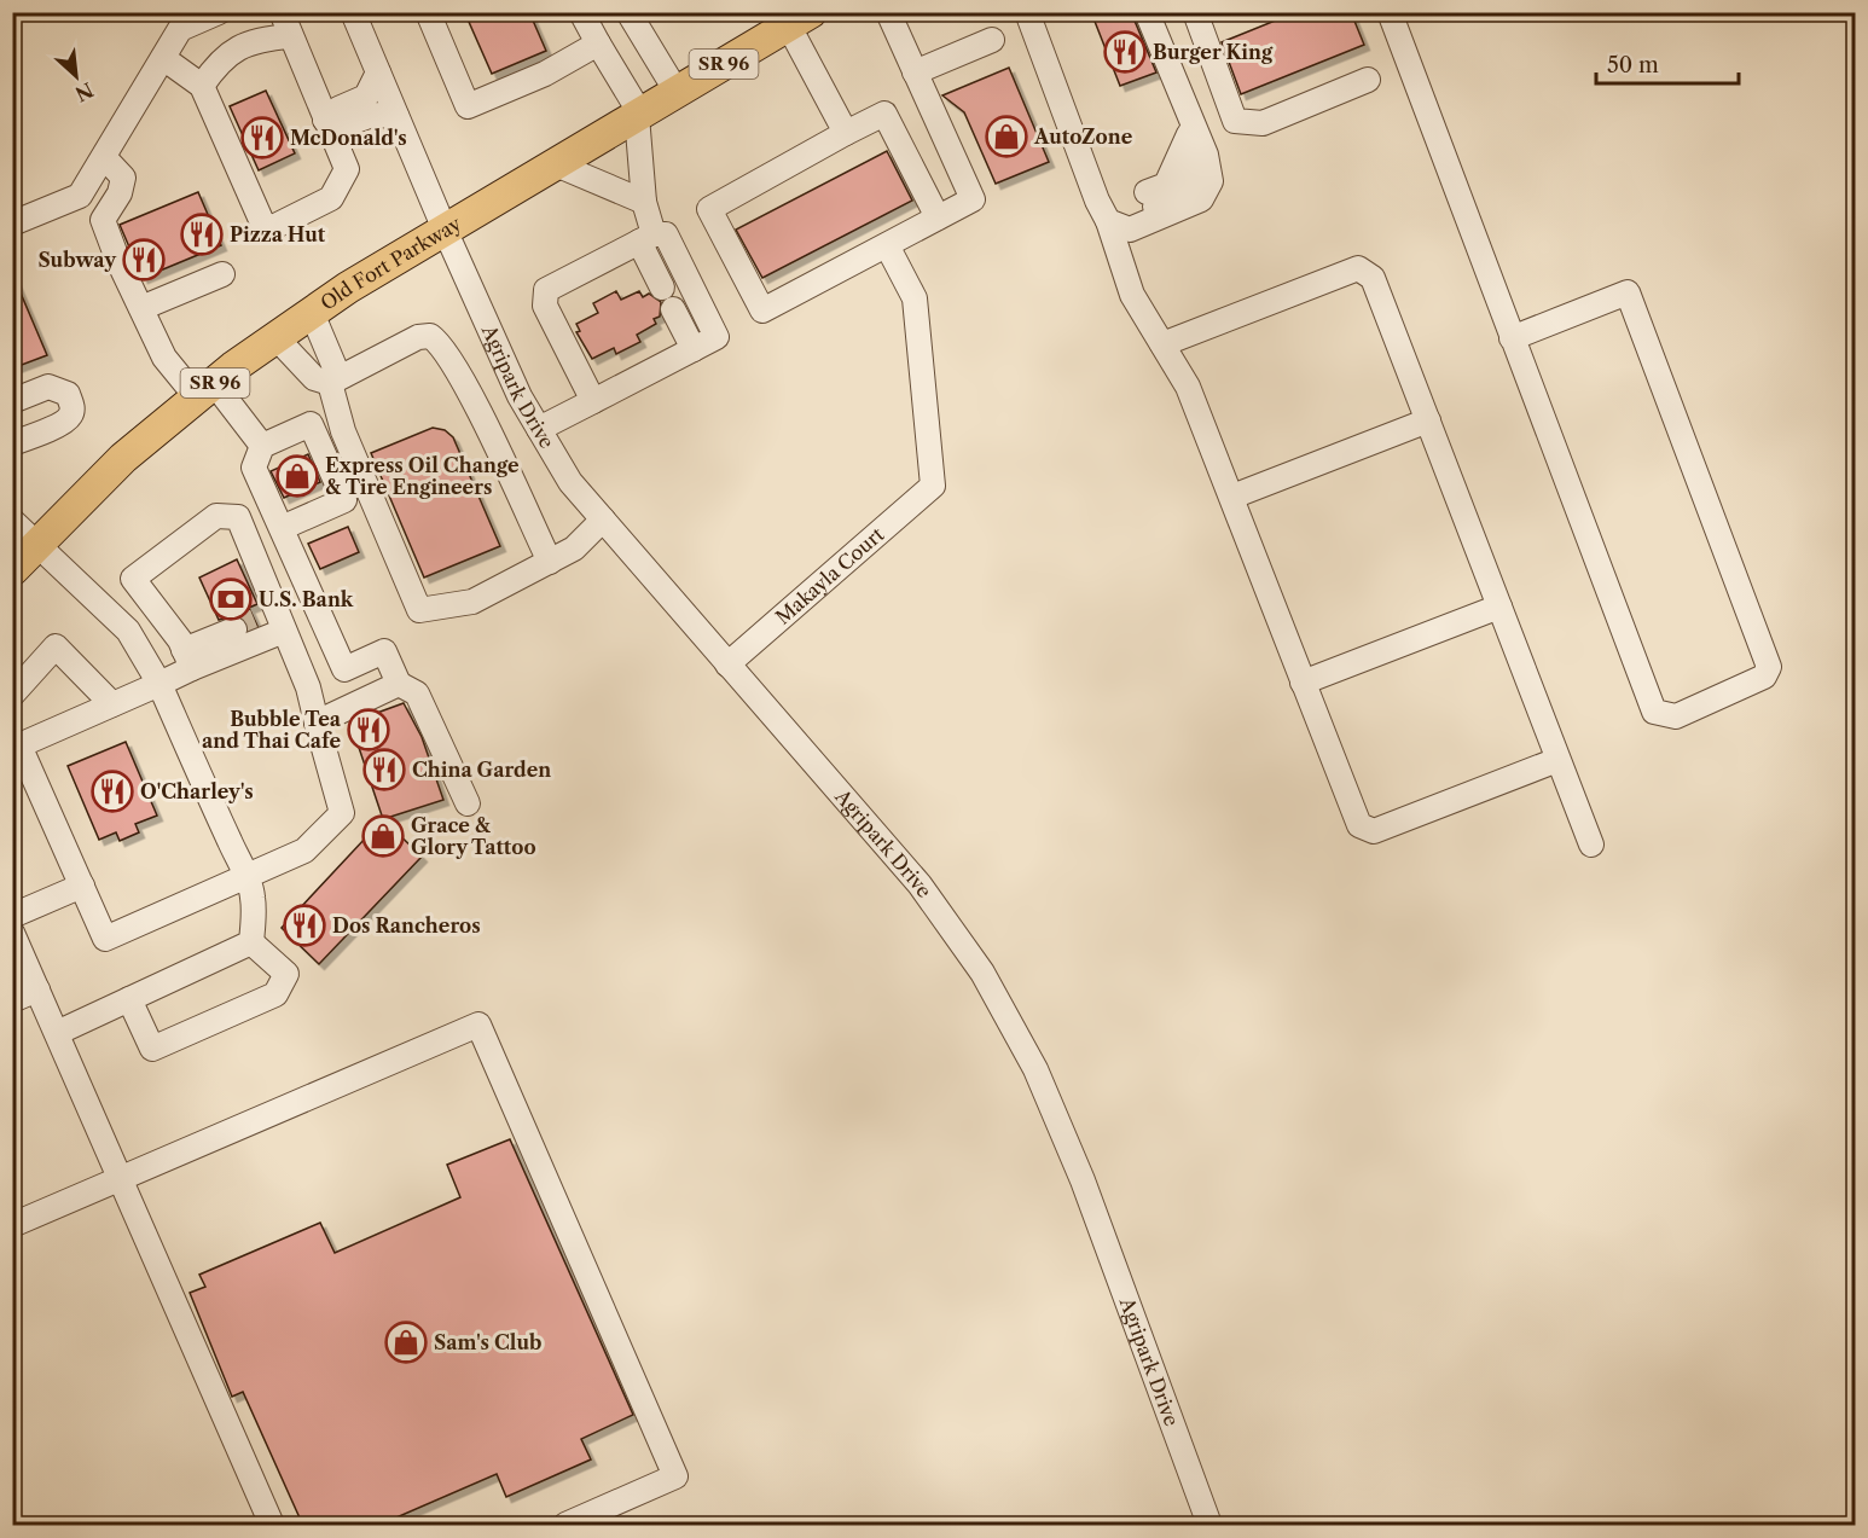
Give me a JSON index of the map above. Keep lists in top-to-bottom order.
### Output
{
  "streets": {
    "main road": ["SR 96", "Old Fort Parkway"],
    "street": ["Agripark Drive", "Makayla Court"]
  },
  "crossings": [
    ["Old Fort Parkway", "Agripark Drive"],
    ["Agripark Drive", "Makayla Court"]
  ],
  "places": {
    "restaurant": [
      "Burger King",
      "McDonald's",
      "Pizza Hut",
      "Subway",
      "Bubble Tea and Thai Cafe",
      "China Garden",
      "O'Charley's",
      "Dos Rancheros"
    ],
    "shop": [
      "AutoZone",
      "Express Oil Change & Tire Engineers",
      "Grace & Glory Tattoo",
      "Sam's Club"
    ],
    "bank": ["U.S. Bank"]
  },
  "scale_bar": "50 m",
  "north": "bottom right"
}
